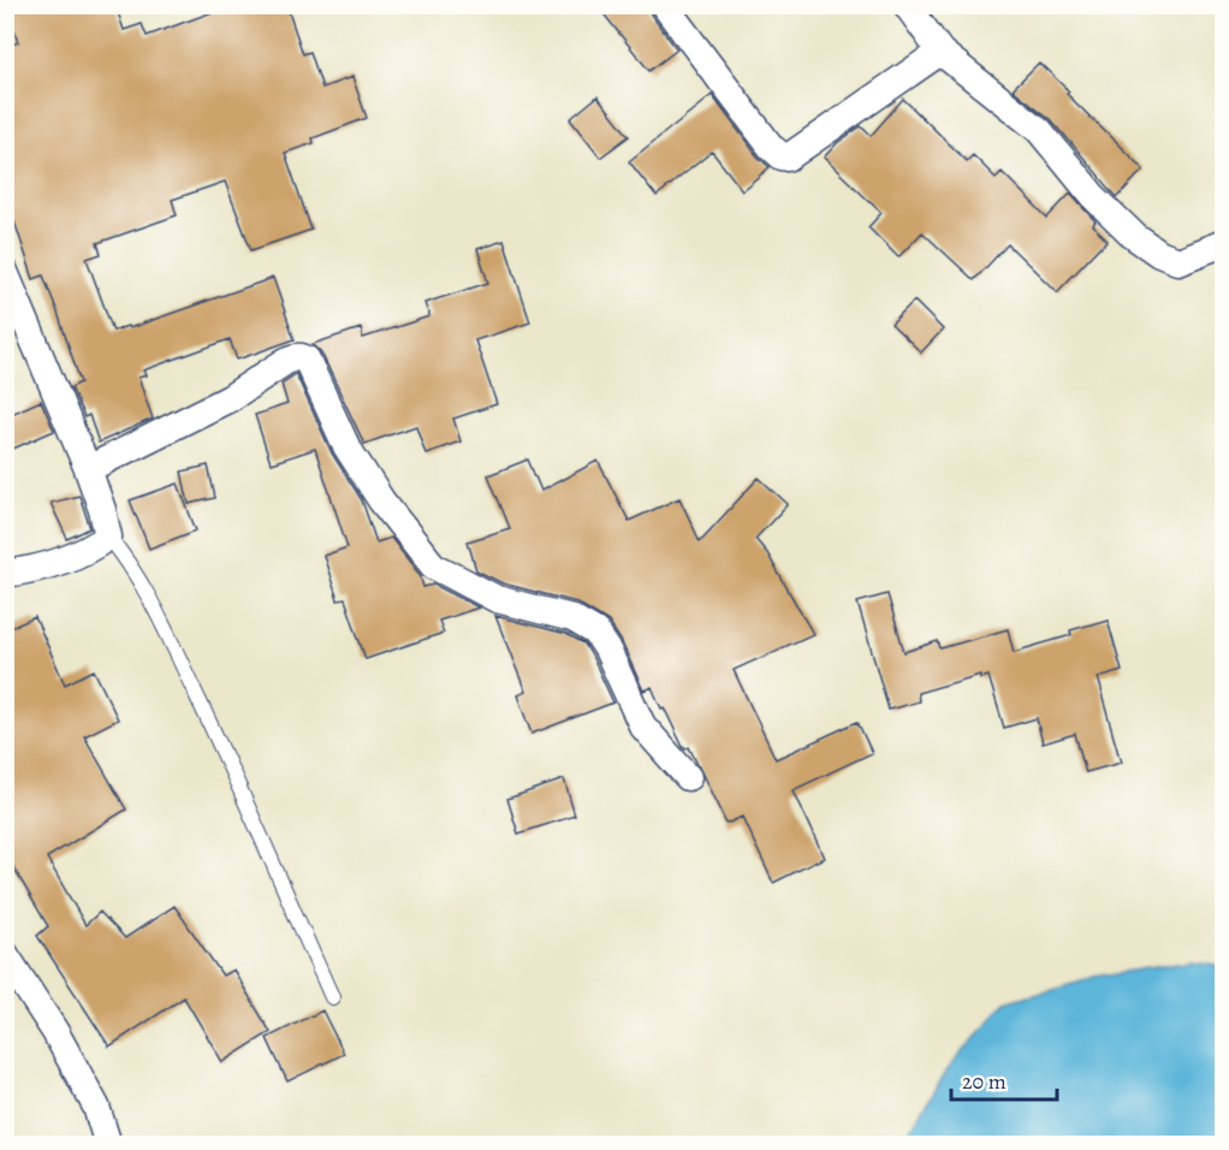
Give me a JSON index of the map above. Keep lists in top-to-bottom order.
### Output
{
  "scale_bar": "20 m"
}
